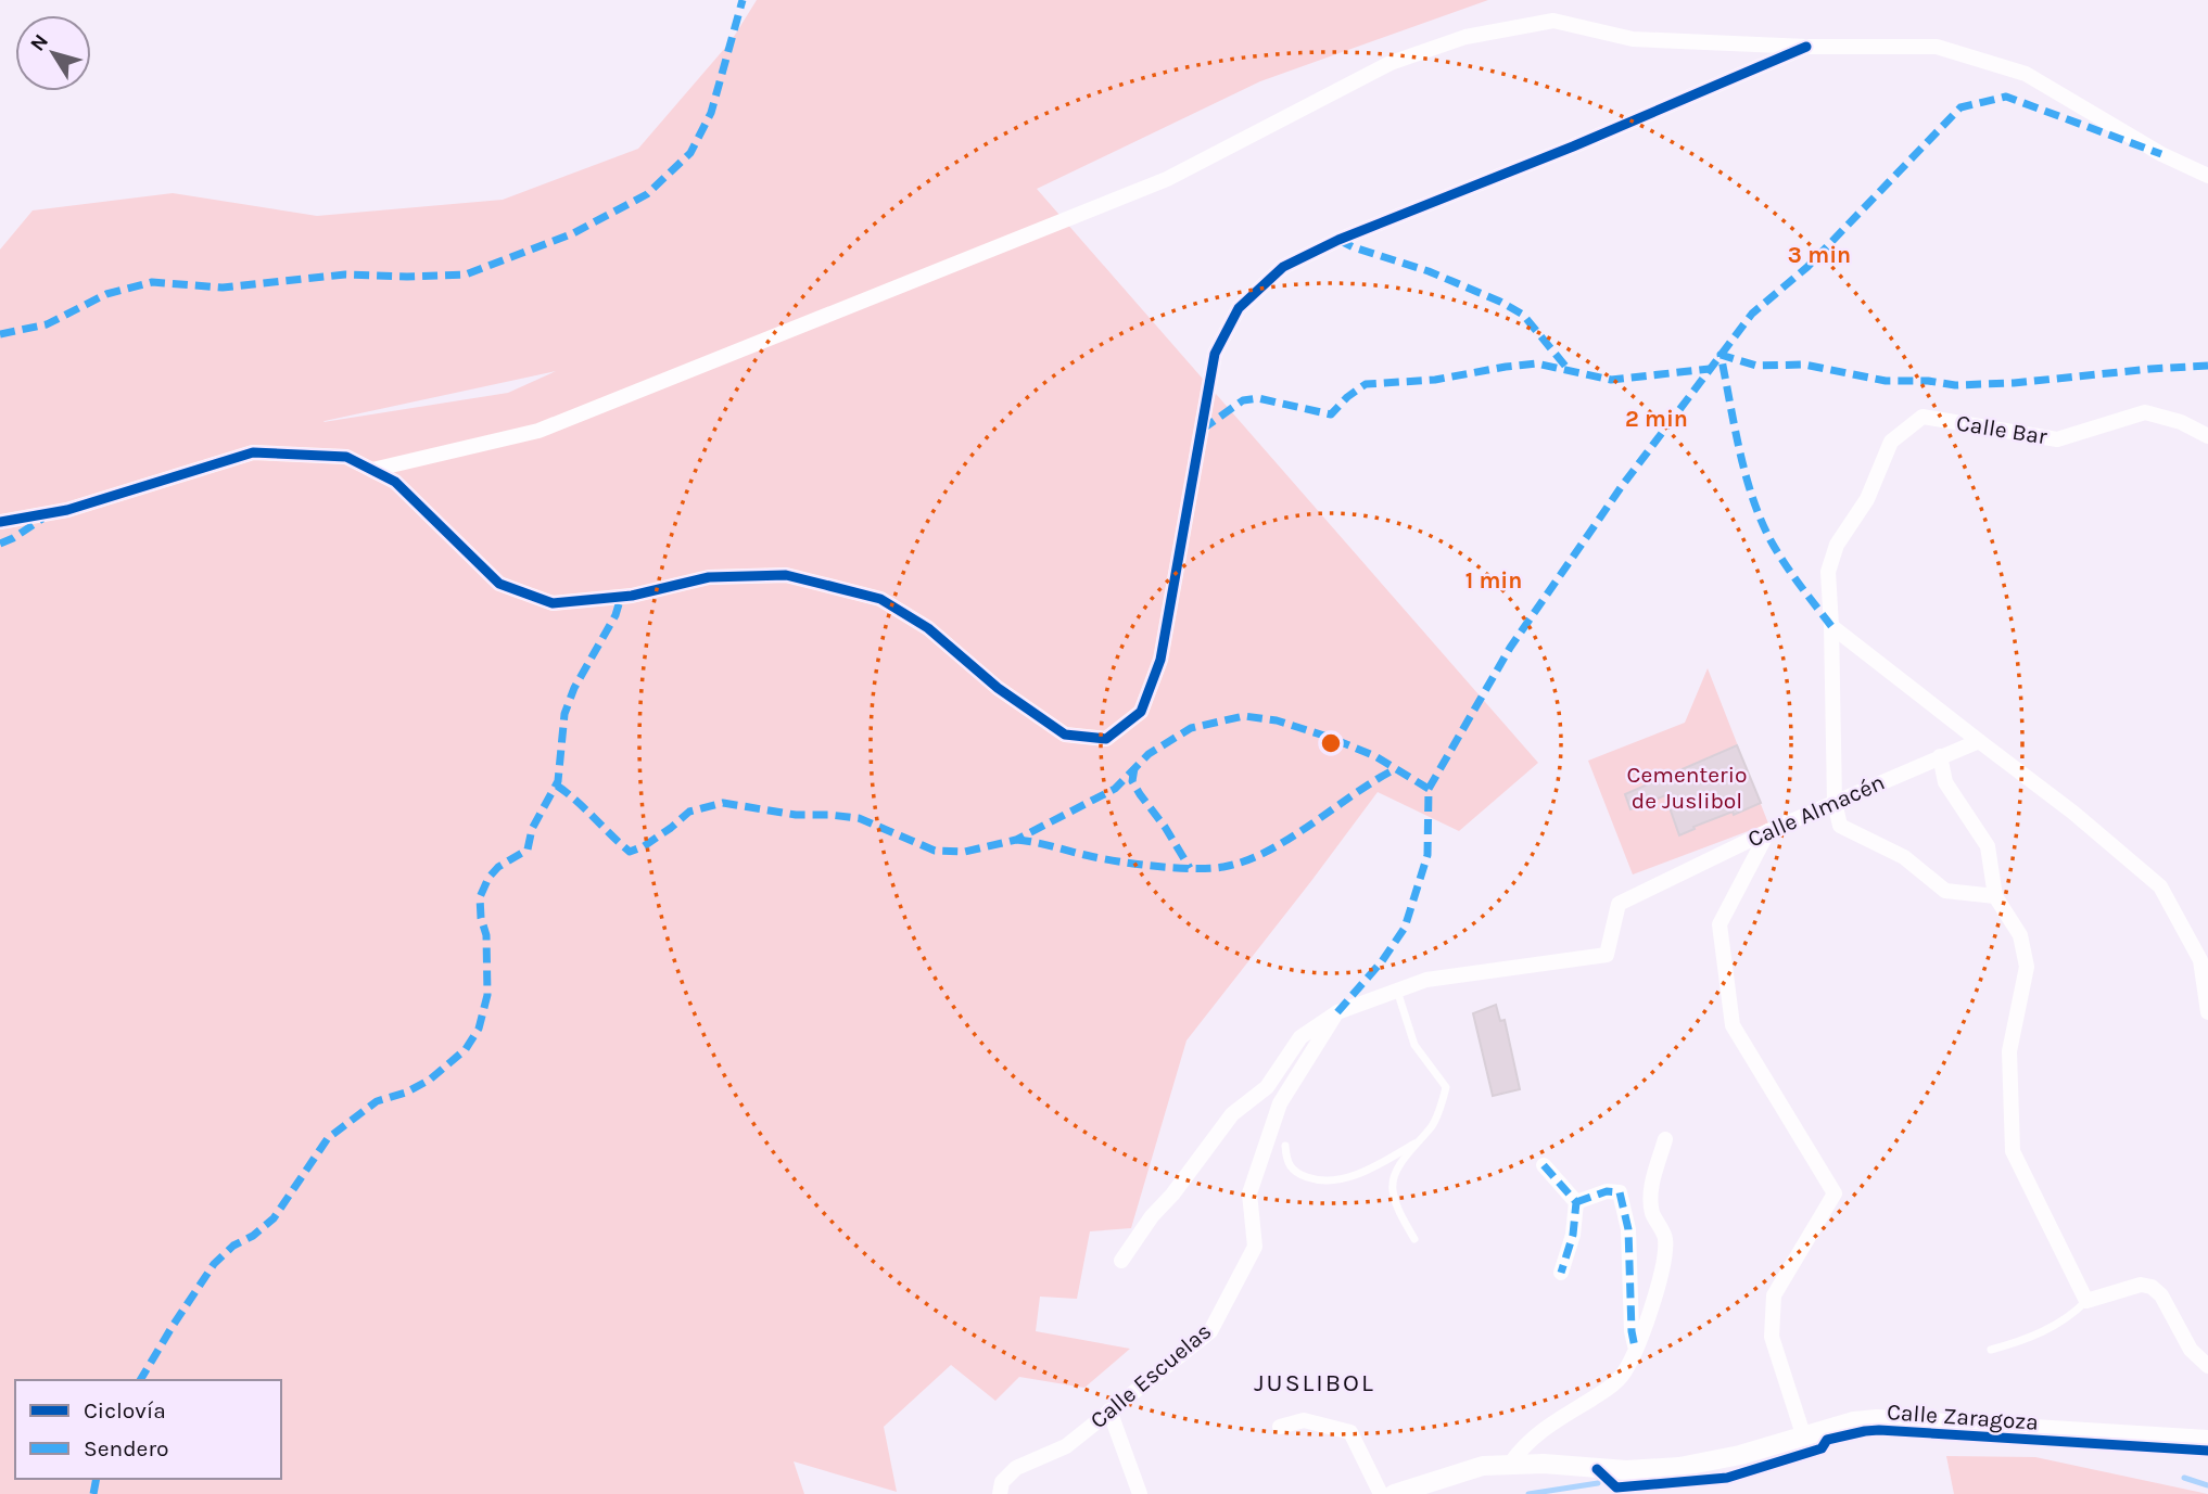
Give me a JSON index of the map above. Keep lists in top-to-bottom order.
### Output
{
  "streets": {
    "street": [
      "Calle Bar",
      "Calle Almacén",
      "Calle Escuelas",
      "Calle Zaragoza"
    ]
  },
  "crossings": [
    ["Calle Almacén", "Calle Escuelas"]
  ],
  "districts": ["JUSLIBOL"],
  "parks": ["Cementerio de Juslibol"],
  "legend": ["Ciclovía", "Sendero"],
  "north": "top left",
  "rings": ["3 min", "2 min", "1 min"]
}
